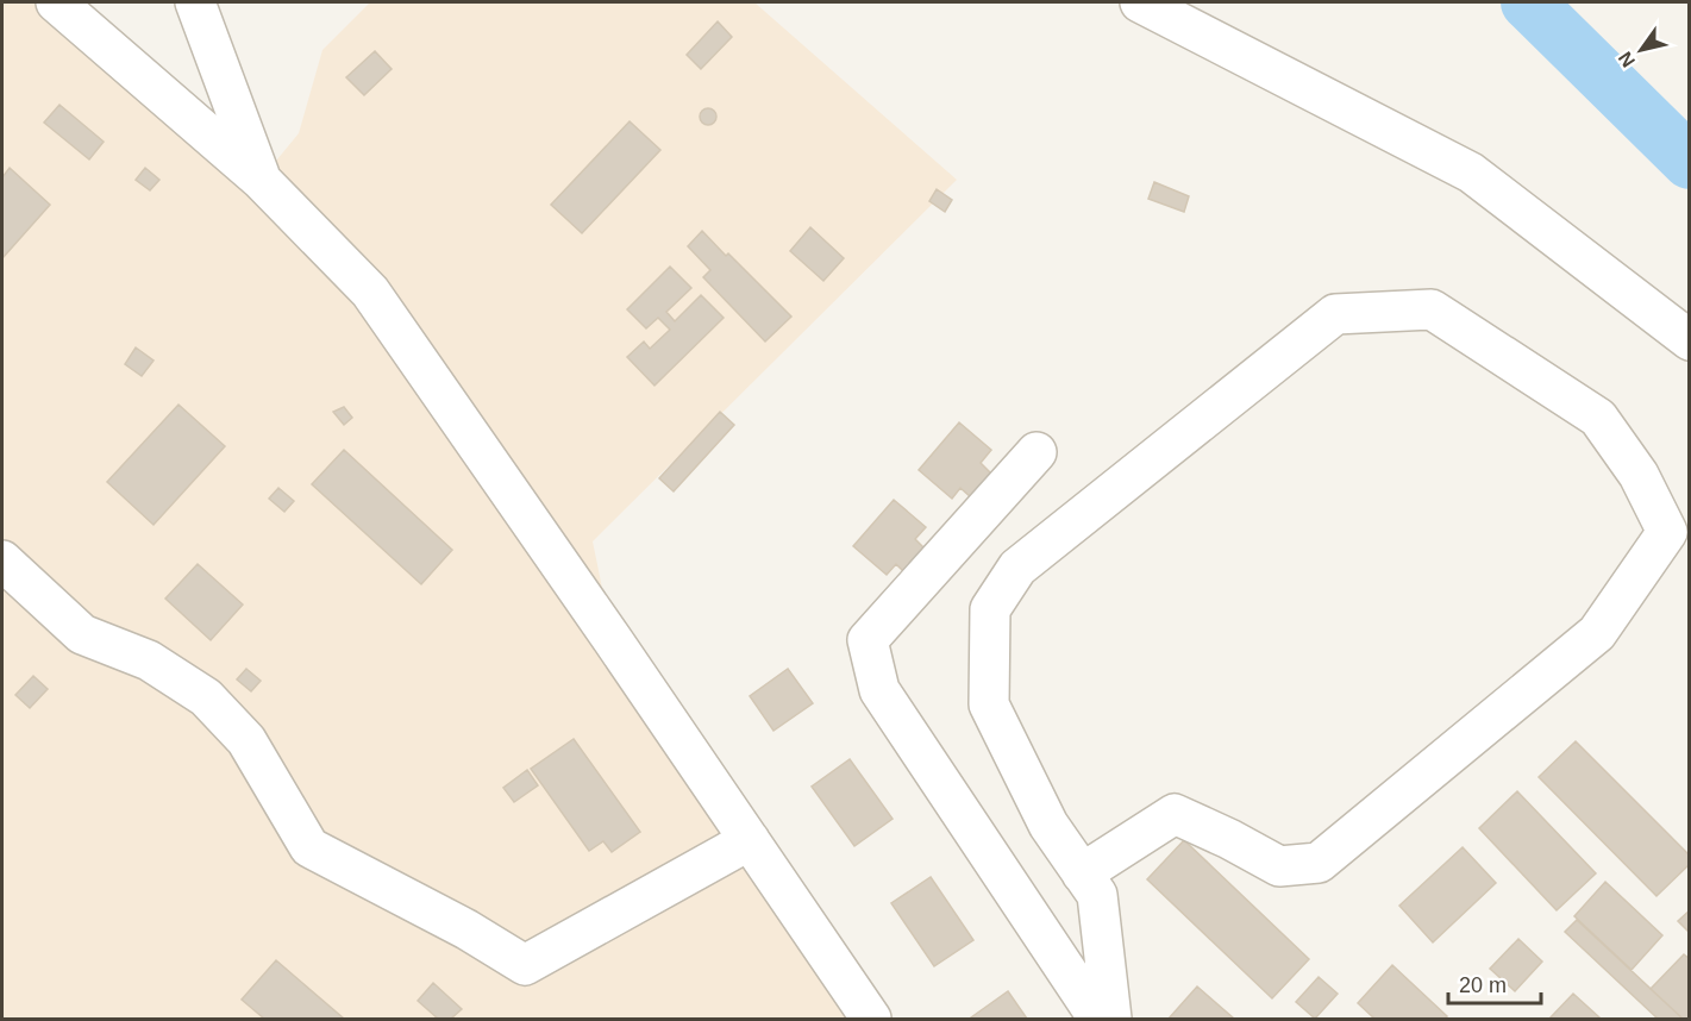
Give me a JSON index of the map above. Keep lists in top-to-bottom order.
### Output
{
  "scale_bar": "20 m",
  "north": "bottom left"
}
